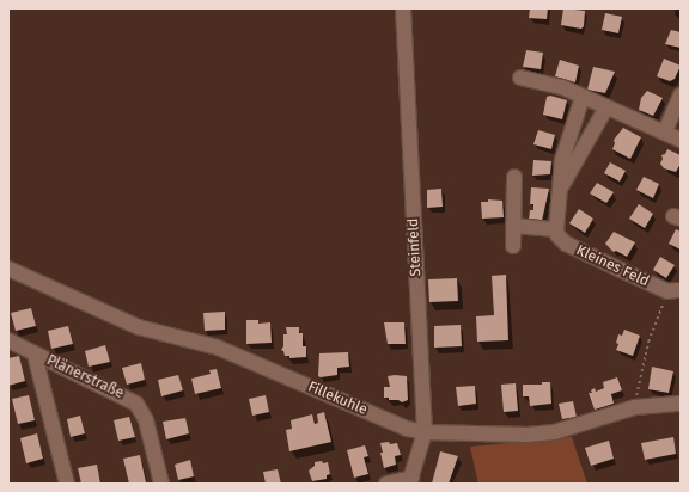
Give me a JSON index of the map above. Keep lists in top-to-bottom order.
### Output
{
  "streets": {
    "street": [
      "Steinfeld",
      "Kleines Feld",
      "Plänerstraße",
      "Fillekuhle"
    ]
  },
  "crossings": [
    ["Steinfeld", "Fillekuhle"]
  ]
}
